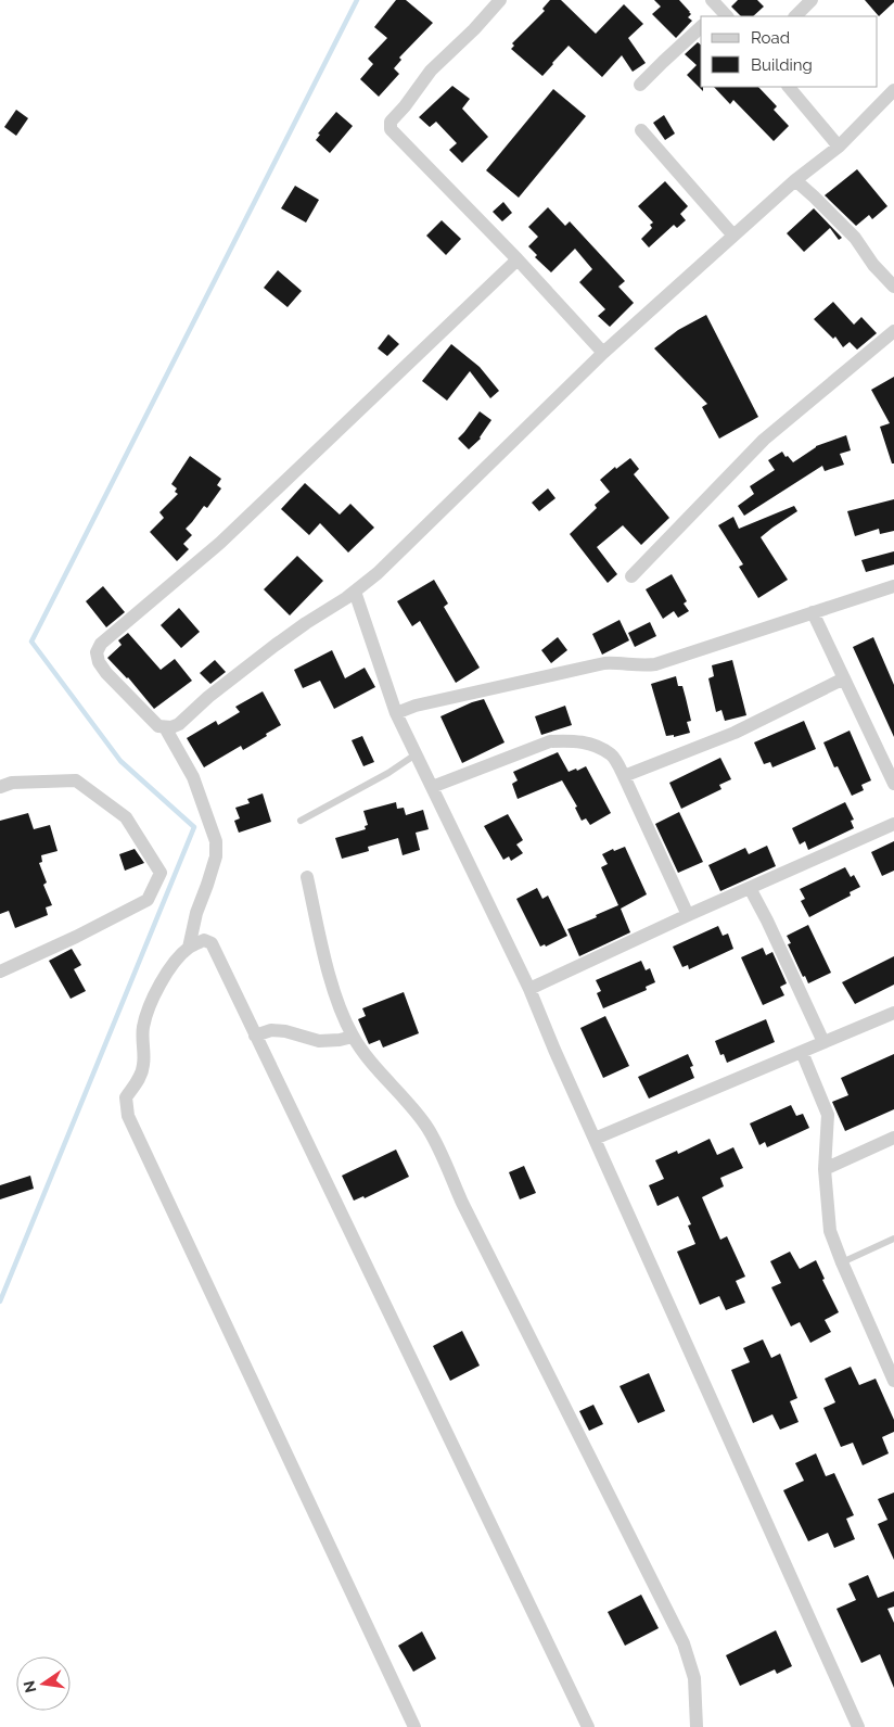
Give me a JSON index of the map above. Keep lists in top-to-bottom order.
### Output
{
  "legend": ["Road", "Building"],
  "north": "left"
}
